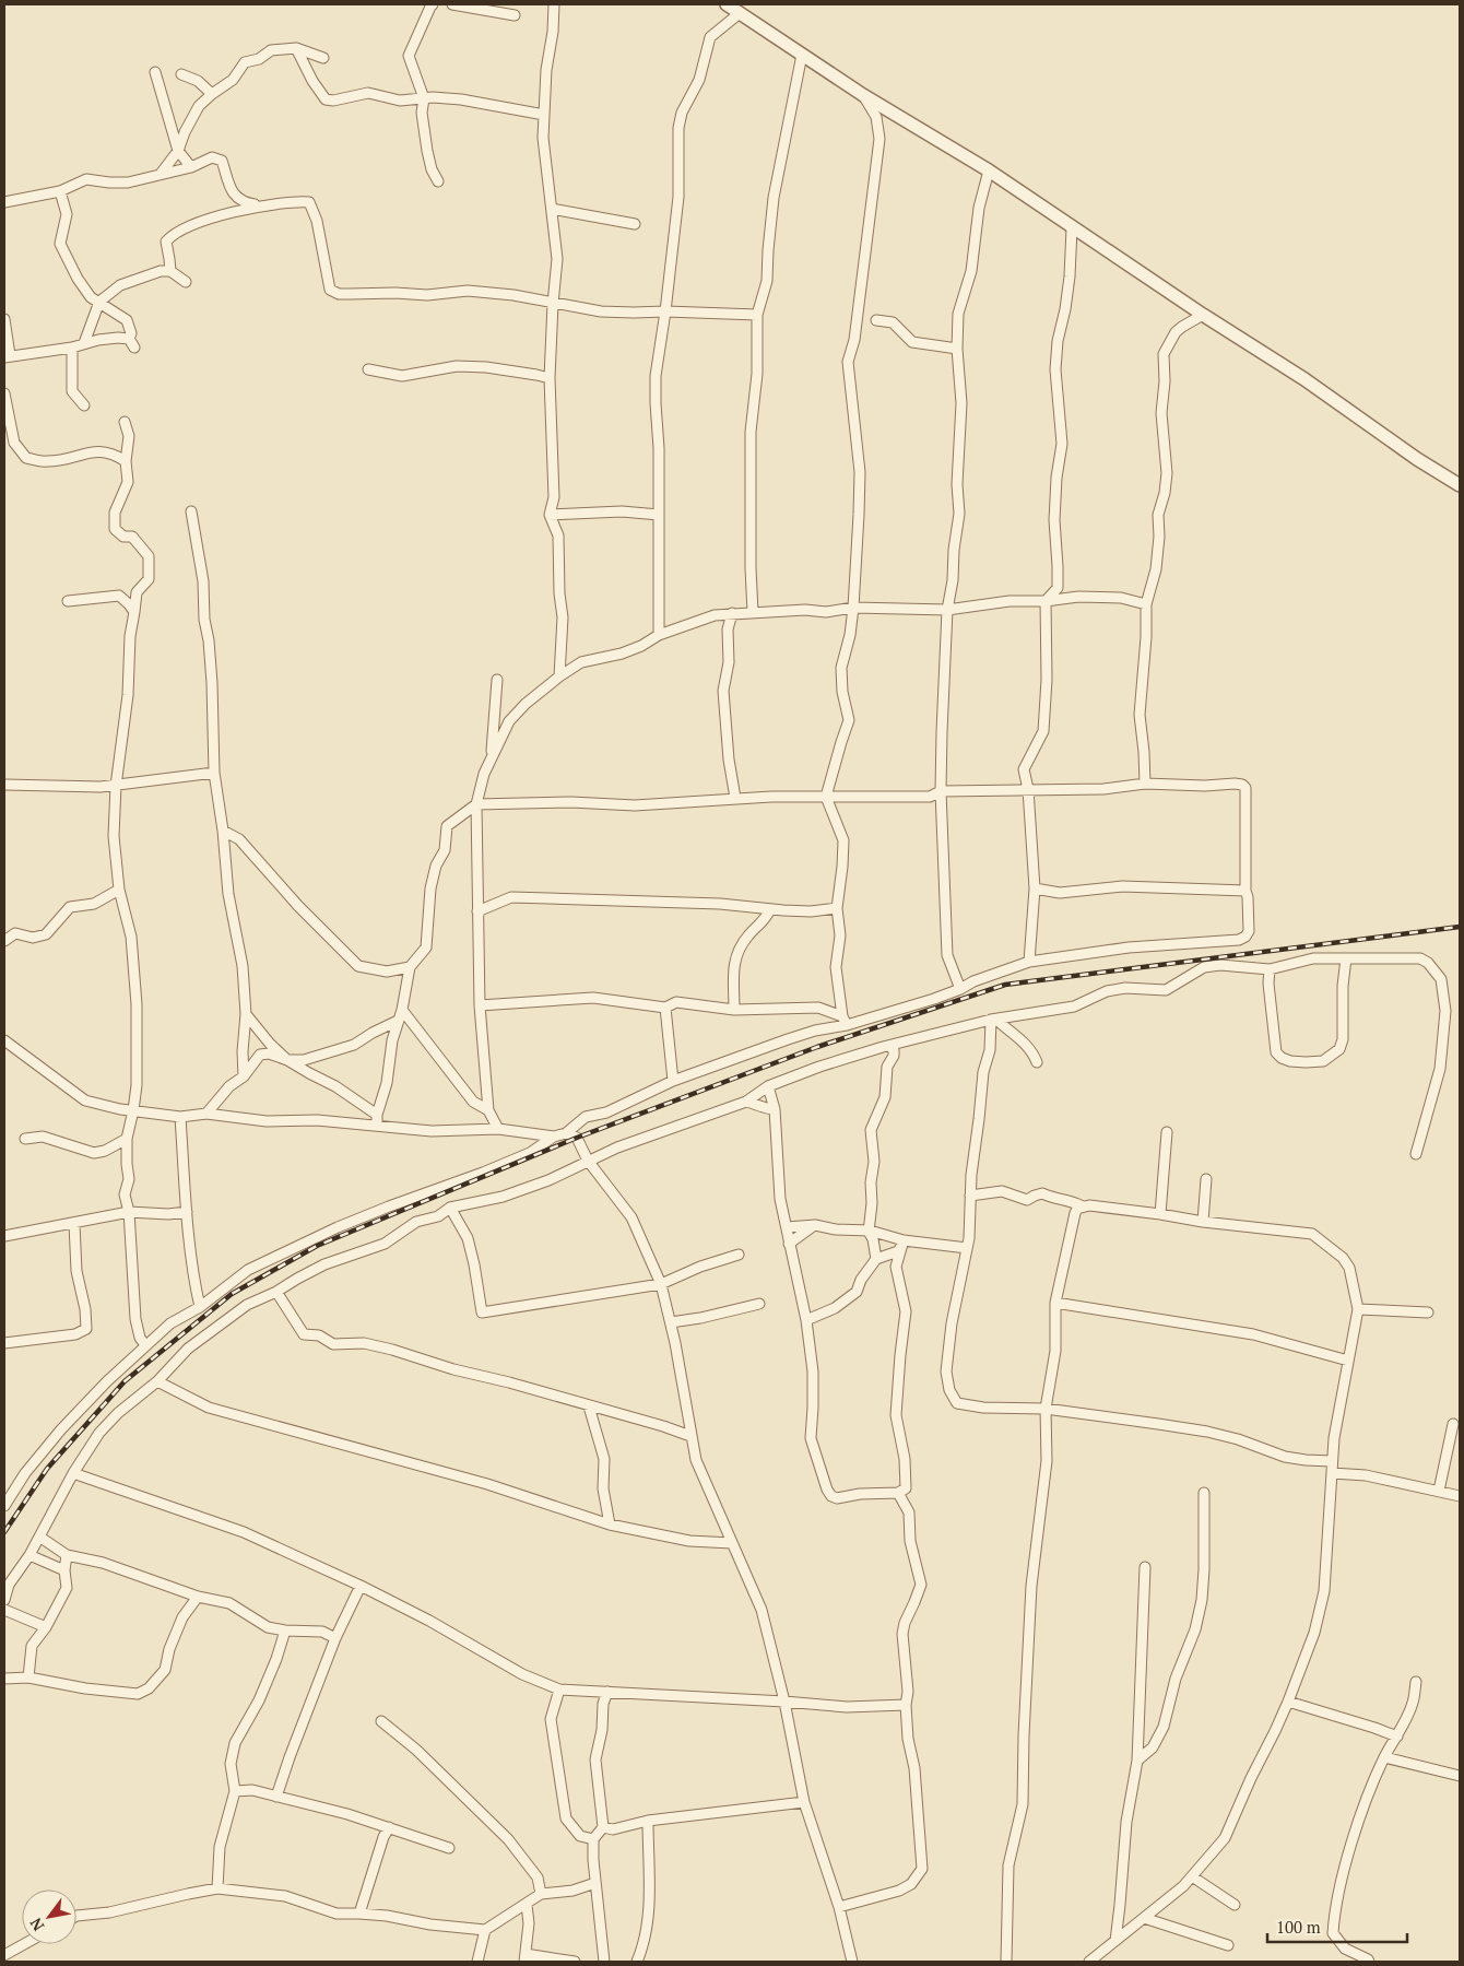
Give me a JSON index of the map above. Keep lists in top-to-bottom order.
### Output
{
  "scale_bar": "100 m",
  "north": "bottom left"
}
